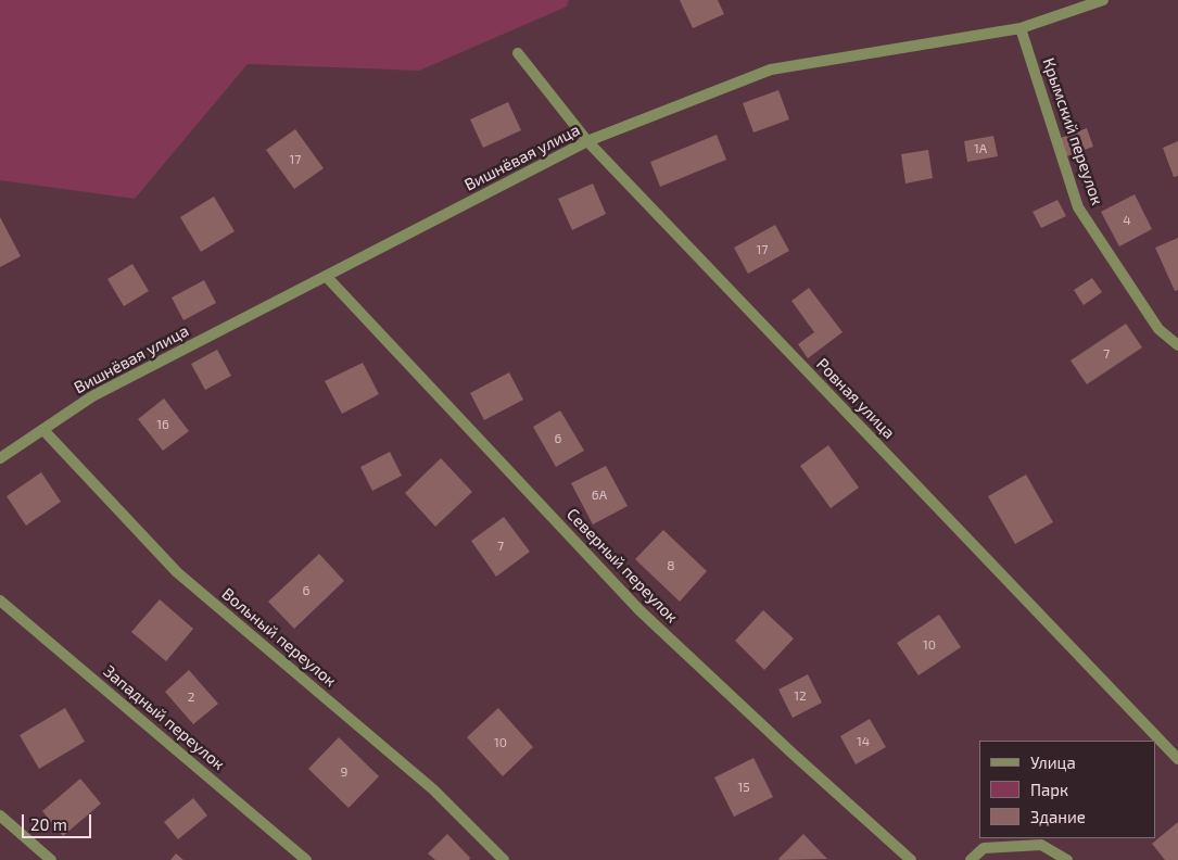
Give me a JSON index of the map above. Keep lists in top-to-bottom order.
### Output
{
  "streets": {
    "street": [
      "Крымский переулок",
      "Вишнёвая улица",
      "Ровная улица",
      "Северный переулок",
      "Вольный переулок",
      "Западный переулок"
    ]
  },
  "crossings": [
    ["Крымский переулок", "Вишнёвая улица"],
    ["Вишнёвая улица", "Ровная улица"],
    ["Вишнёвая улица", "Северный переулок"],
    ["Вишнёвая улица", "Вольный переулок"]
  ],
  "house_numbers": [
    "1А",
    "17",
    "4",
    "17",
    "7",
    "16",
    "6",
    "6А",
    "7",
    "8",
    "6",
    "10",
    "12",
    "2",
    "14",
    "10",
    "9",
    "15"
  ],
  "legend": ["Улица", "Парк", "Здание"],
  "scale_bar": "20 m"
}
